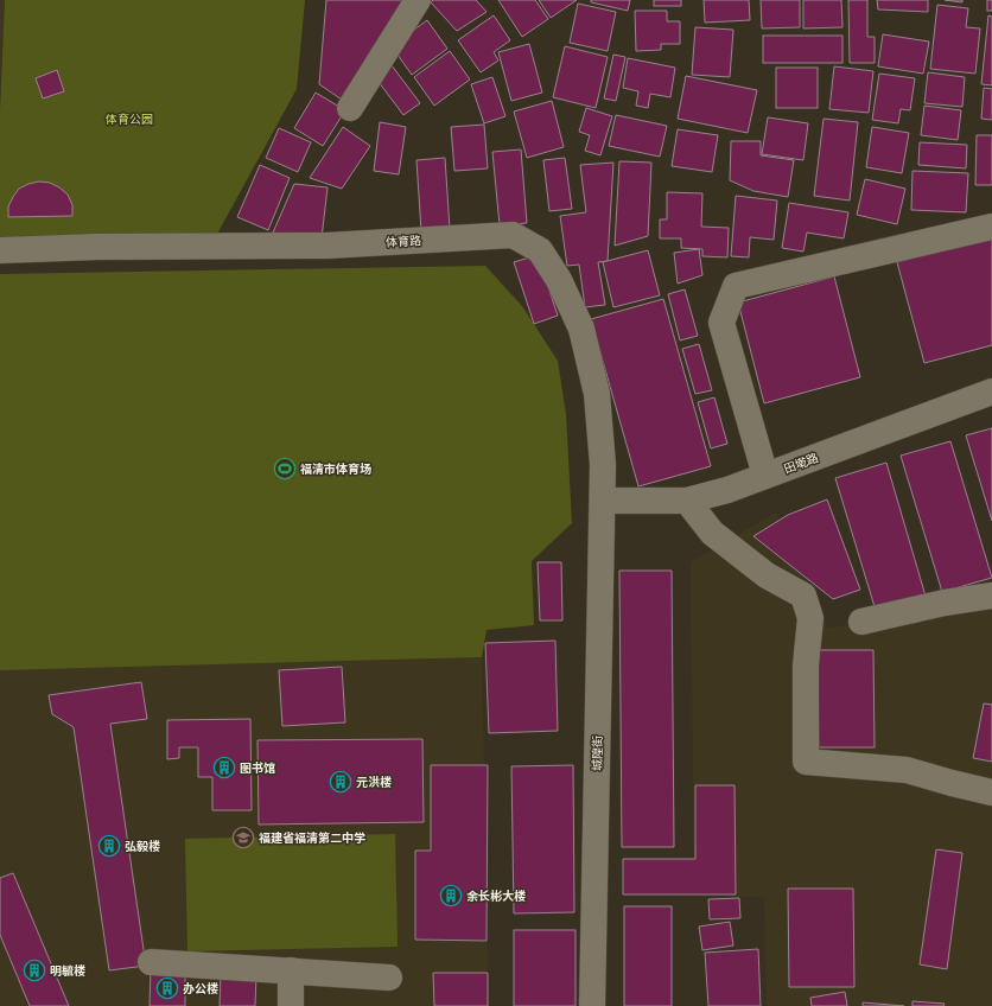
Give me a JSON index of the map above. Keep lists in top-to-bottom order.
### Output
{
  "streets": {
    "street": ["体育路", "田墘路", "城隍街"]
  },
  "crossings": [
    ["体育路", "田墘路"],
    ["体育路", "城隍街"],
    ["田墘路", "城隍街"]
  ],
  "parks": ["体育公园"],
  "places": {
    "sports": ["福清市体育场"],
    "building": [
      "图书馆",
      "元洪楼",
      "弘毅楼",
      "余长彬大楼",
      "明毓楼",
      "办公楼"
    ],
    "school or university": ["福建省福清第二中学"]
  }
}
